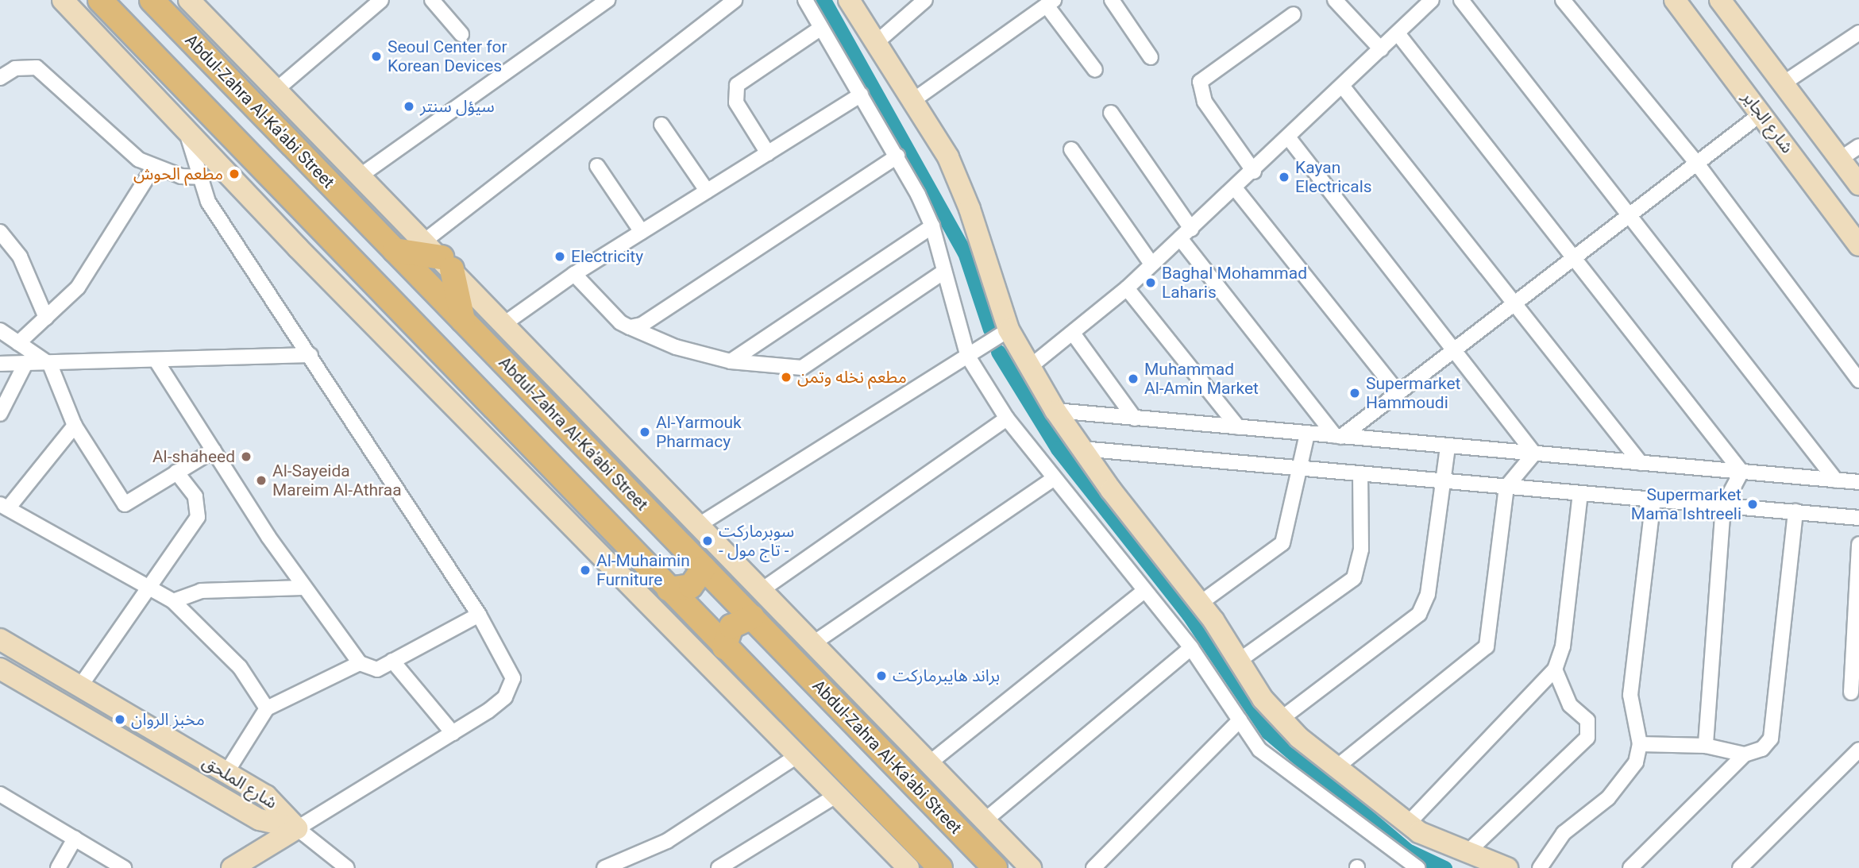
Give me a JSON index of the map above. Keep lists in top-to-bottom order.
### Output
{
  "streets": {
    "main road": ["Abdul-Zahra Al-Ka'abi Street"],
    "street": ["شارع الجاير", "شارع الملحق"]
  },
  "places": [
    "Seoul Center for Korean Devices",
    "سيؤل سنتر",
    "مطعم الحوش",
    "Kayan Electricals",
    "Electricity",
    "Baghal Mohammad Laharis",
    "مطعم نخله وتمن",
    "Muhammad Al-Amin Market",
    "Supermarket Hammoudi",
    "Al-Yarmouk Pharmacy",
    "Al-shaheed",
    "Al-Sayeida Mareim Al-Athraa",
    "Supermarket Mama Ishtreeli",
    "سوبرماركت - تاج مول -",
    "Al-Muhaimin Furniture",
    "براند هايبرماركت",
    "مخبز الروان"
  ]
}
